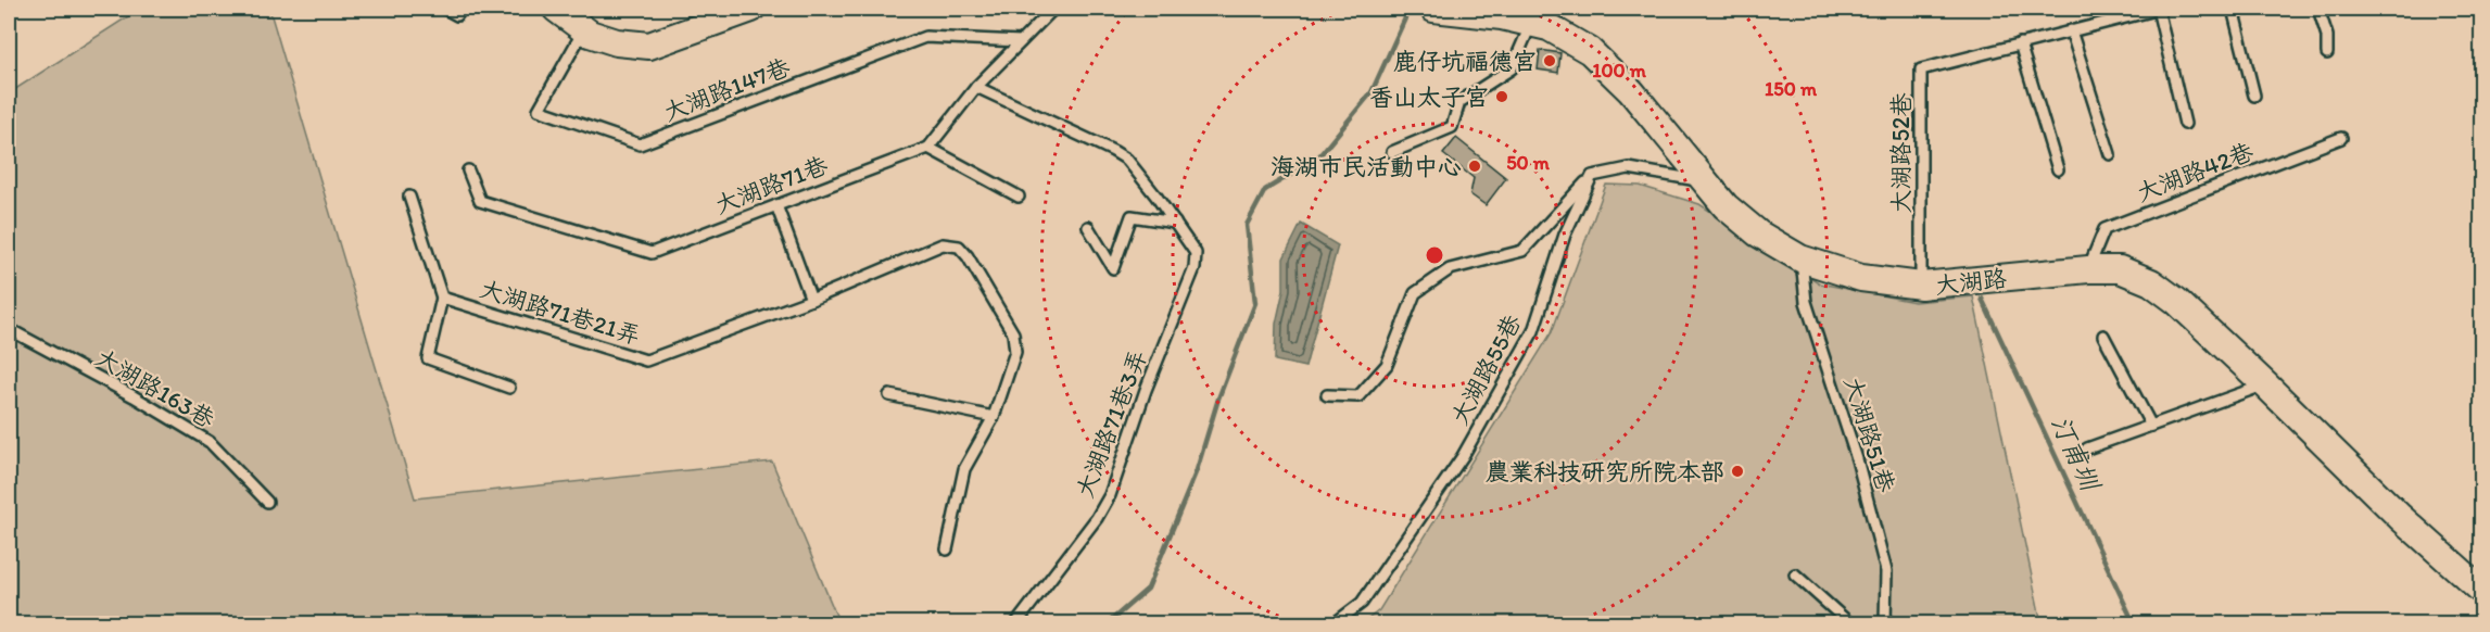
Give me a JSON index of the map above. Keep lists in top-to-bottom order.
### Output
{
  "streets": {
    "street": ["大湖路"],
    "lane": [
      "大湖路147巷",
      "大湖路52巷",
      "大湖路42巷",
      "大湖路71巷",
      "大湖路71巷21弄",
      "大湖路55巷",
      "大湖路163巷",
      "大湖路71巷3弄",
      "大湖路51巷"
    ]
  },
  "crossings": [
    ["大湖路52巷", "大湖路"],
    ["大湖路42巷", "大湖路"],
    ["大湖路", "大湖路51巷"]
  ],
  "water": ["汀甫圳"],
  "places": [
    "鹿仔坑福德宮",
    "香山太子宮",
    "海湖市民活動中心",
    "農業科技研究所院本部"
  ],
  "rings": ["100 m", "150 m", "50 m"]
}
